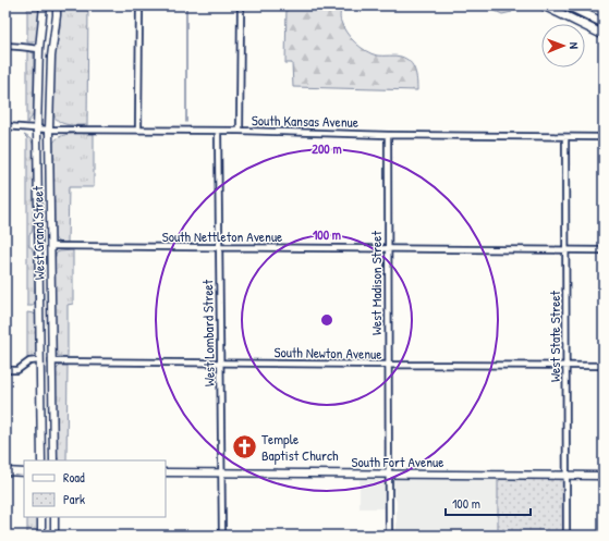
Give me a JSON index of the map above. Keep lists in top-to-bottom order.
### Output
{
  "streets": {
    "main road": ["West Grand Street", "South Fort Avenue"],
    "street": [
      "South Kansas Avenue",
      "South Nettleton Avenue",
      "West Madison Street",
      "West Lombard Street",
      "West State Street",
      "South Newton Avenue"
    ]
  },
  "crossings": [
    ["South Kansas Avenue", "West Grand Street"],
    ["South Kansas Avenue", "West Madison Street"],
    ["South Kansas Avenue", "West Lombard Street"],
    ["South Kansas Avenue", "West State Street"],
    ["West Grand Street", "South Nettleton Avenue"],
    ["West Grand Street", "South Newton Avenue"],
    ["South Nettleton Avenue", "West Madison Street"],
    ["South Nettleton Avenue", "West Lombard Street"],
    ["South Nettleton Avenue", "West State Street"],
    ["West Madison Street", "South Newton Avenue"],
    ["West Madison Street", "South Fort Avenue"],
    ["West Lombard Street", "South Newton Avenue"],
    ["West Lombard Street", "South Fort Avenue"],
    ["West State Street", "South Newton Avenue"],
    ["West State Street", "South Fort Avenue"]
  ],
  "places": {
    "church": ["Temple Baptist Church"]
  },
  "legend": ["Road", "Park"],
  "scale_bar": "100 m",
  "north": "right",
  "rings": ["200 m", "100 m"]
}
